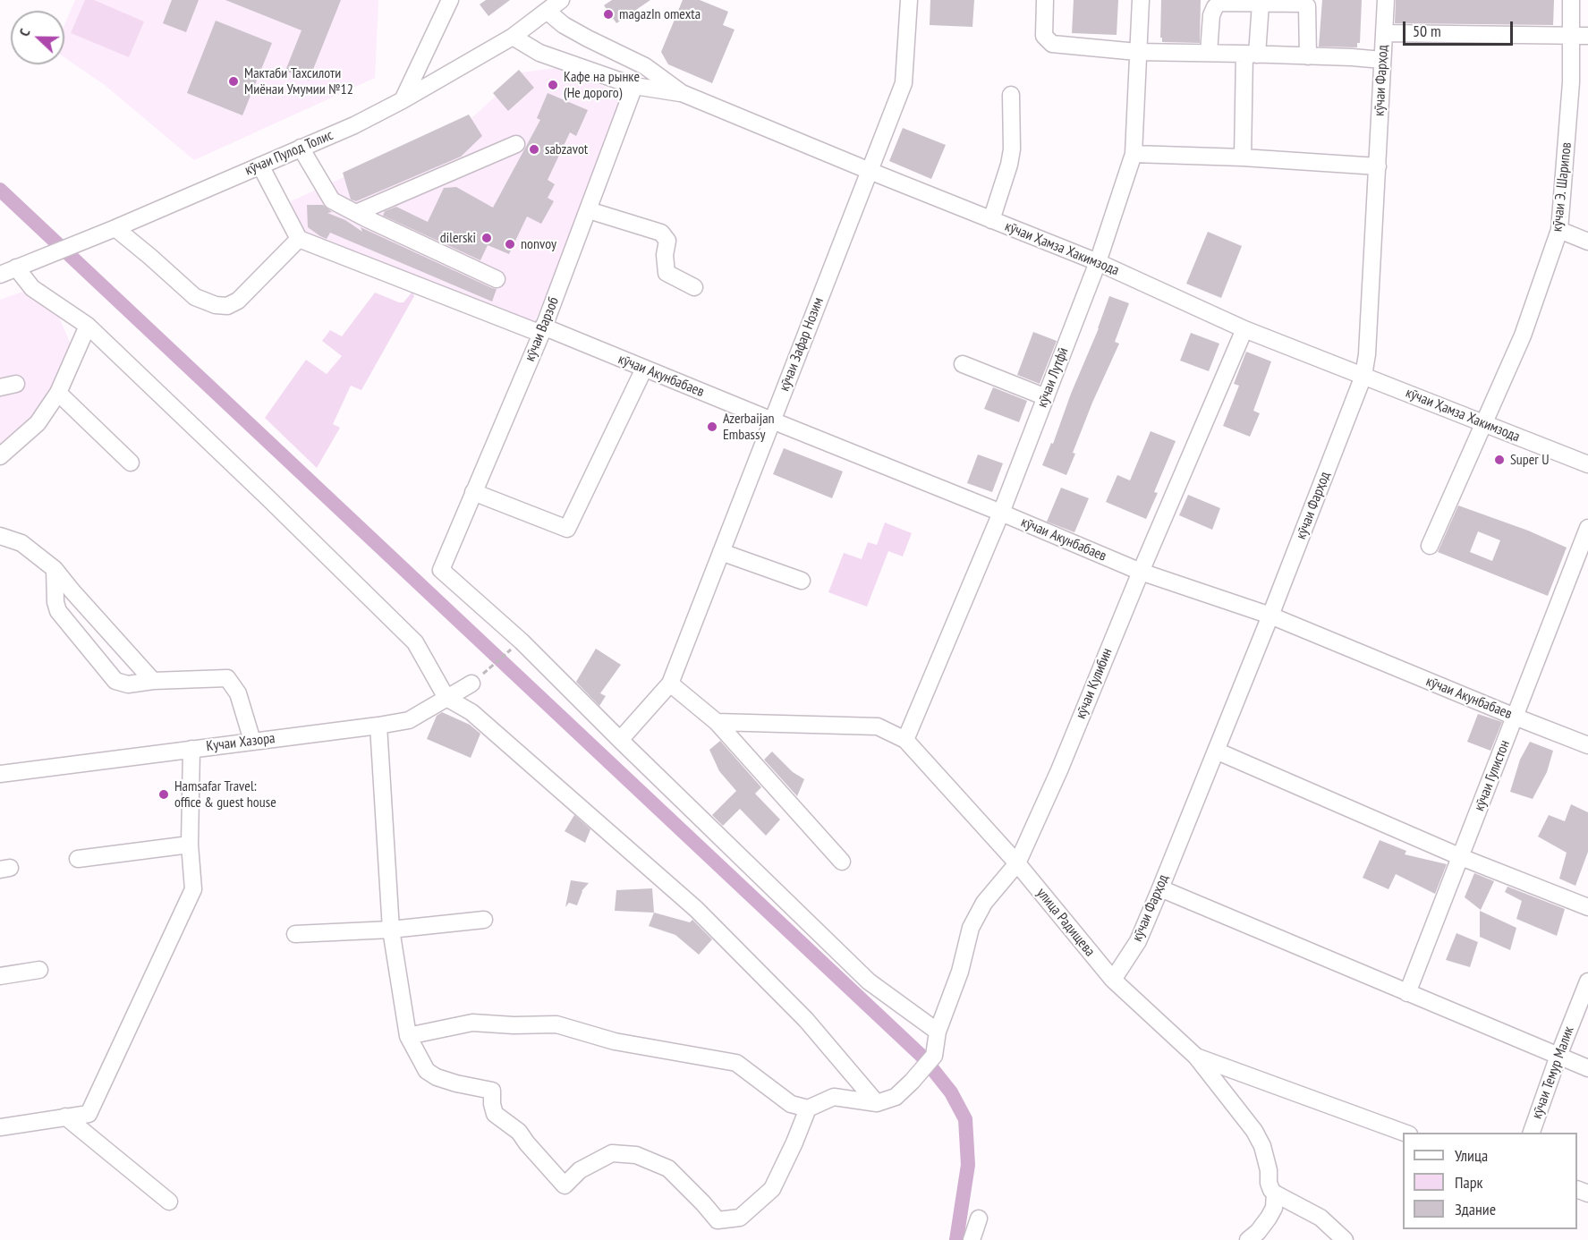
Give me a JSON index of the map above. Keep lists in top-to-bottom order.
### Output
{
  "streets": {
    "street": [
      "кӯчаи Фарҳод",
      "кӯчаи Пулод Толис",
      "кӯчаи Э. Шарипов",
      "кӯчаи Ҳамза Хакимзода",
      "кӯчаи Варзоб",
      "кӯчаи Зафар Нозим",
      "кӯчаи Акунбабаев",
      "кӯчаи Лутфӣ",
      "кӯчаи Кулибин",
      "Кучаи Хазора",
      "кӯчаи Гулистон",
      "улица Радищева",
      "кӯчаи Темур Малик"
    ]
  },
  "crossings": [
    ["кӯчаи Фарҳод", "кӯчаи Ҳамза Хакимзода"],
    ["кӯчаи Фарҳод", "кӯчаи Акунбабаев"],
    ["кӯчаи Фарҳод", "улица Радищева"],
    ["кӯчаи Пулод Толис", "кӯчаи Ҳамза Хакимзода"],
    ["кӯчаи Э. Шарипов", "кӯчаи Ҳамза Хакимзода"],
    ["кӯчаи Ҳамза Хакимзода", "кӯчаи Зафар Нозим"],
    ["кӯчаи Ҳамза Хакимзода", "кӯчаи Лутфӣ"],
    ["кӯчаи Ҳамза Хакимзода", "кӯчаи Кулибин"],
    ["кӯчаи Варзоб", "кӯчаи Акунбабаев"],
    ["кӯчаи Зафар Нозим", "кӯчаи Акунбабаев"],
    ["кӯчаи Акунбабаев", "кӯчаи Лутфӣ"],
    ["кӯчаи Акунбабаев", "кӯчаи Кулибин"],
    ["кӯчаи Акунбабаев", "кӯчаи Гулистон"],
    ["кӯчаи Лутфӣ", "улица Радищева"],
    ["кӯчаи Кулибин", "улица Радищева"]
  ],
  "places": [
    "magazIn omexta",
    "Мактаби Тахсилоти Миёнаи Умумии №12",
    "Кафе на рынке (Не дорого)",
    "sabzavot",
    "dilerski",
    "nonvoy",
    "Azerbaijan Embassy",
    "Super U",
    "Hamsafar Travel: office & guest house"
  ],
  "legend": ["Улица", "Парк", "Здание"],
  "scale_bar": "50 m",
  "north": "left"
}
